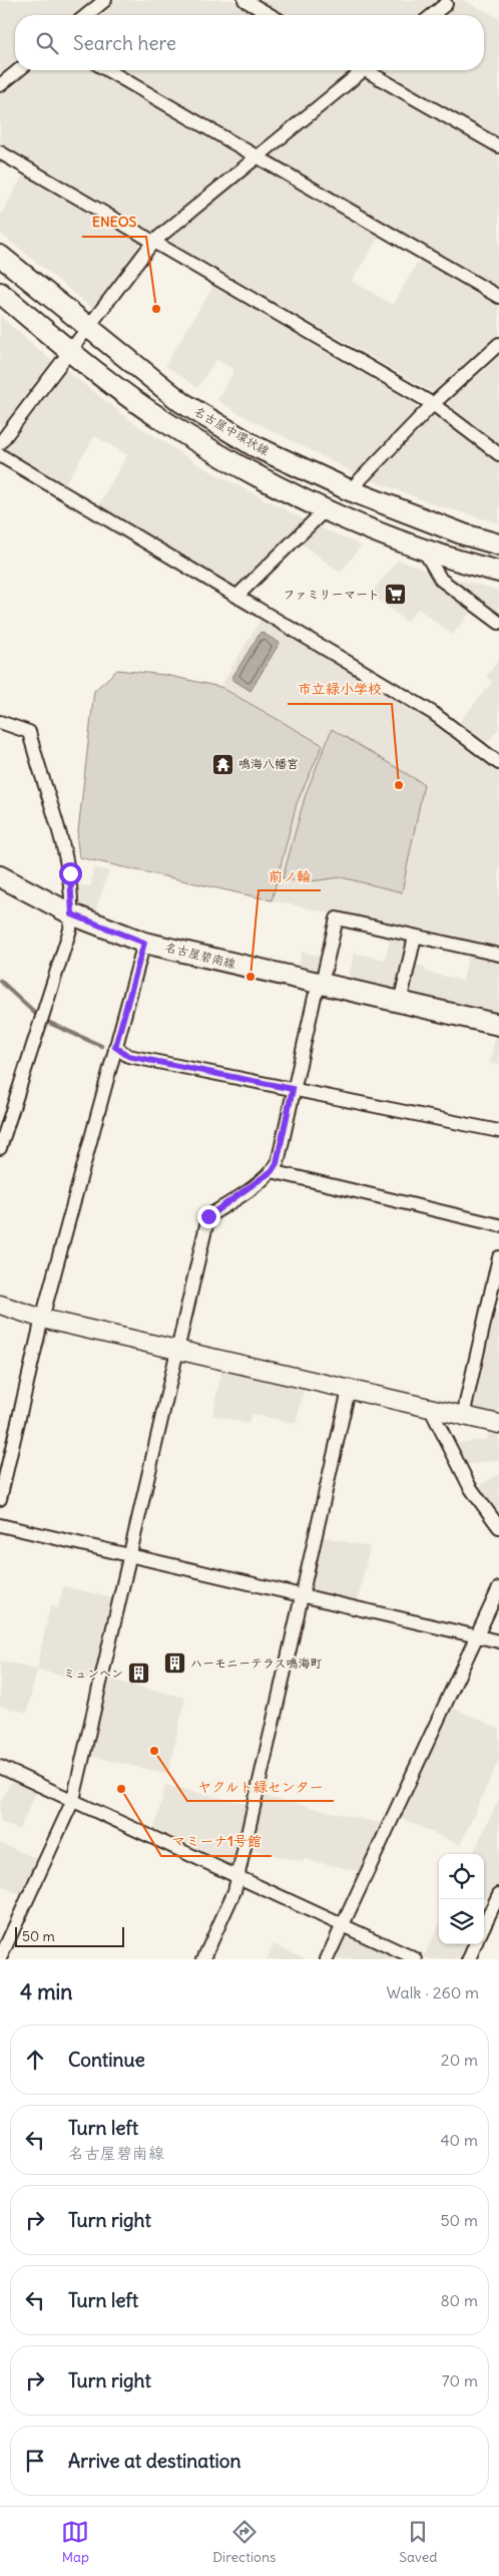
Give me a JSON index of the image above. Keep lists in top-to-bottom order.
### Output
{
  "streets": {
    "main road": ["名古屋中環状線", "名古屋碧南線"]
  },
  "places": {
    "other": [
      "ENEOS",
      "市立緑小学校",
      "前ノ輪",
      "ヤクルト緑センター",
      "マミーナ1号館"
    ],
    "supermarket": ["ファミリーマート"],
    "temple": ["鳴海八幡宮"],
    "building": ["ハーモニーテラス鳴海町", "ミュンヘン"]
  },
  "scale_bar": "50 m",
  "page": {
    "search": "Search here",
    "scale": "50 m",
    "heading": ["4 min", "Walk · 260 m"],
    "list": [
      ["Continue", "20 m"],
      ["Turn left", "名古屋碧南線", "40 m"],
      ["Turn right", "50 m"],
      ["Turn left", "80 m"],
      ["Turn right", "70 m"],
      "Arrive at destination"
    ],
    "nav": ["Map", "Directions", "Saved"]
  }
}
